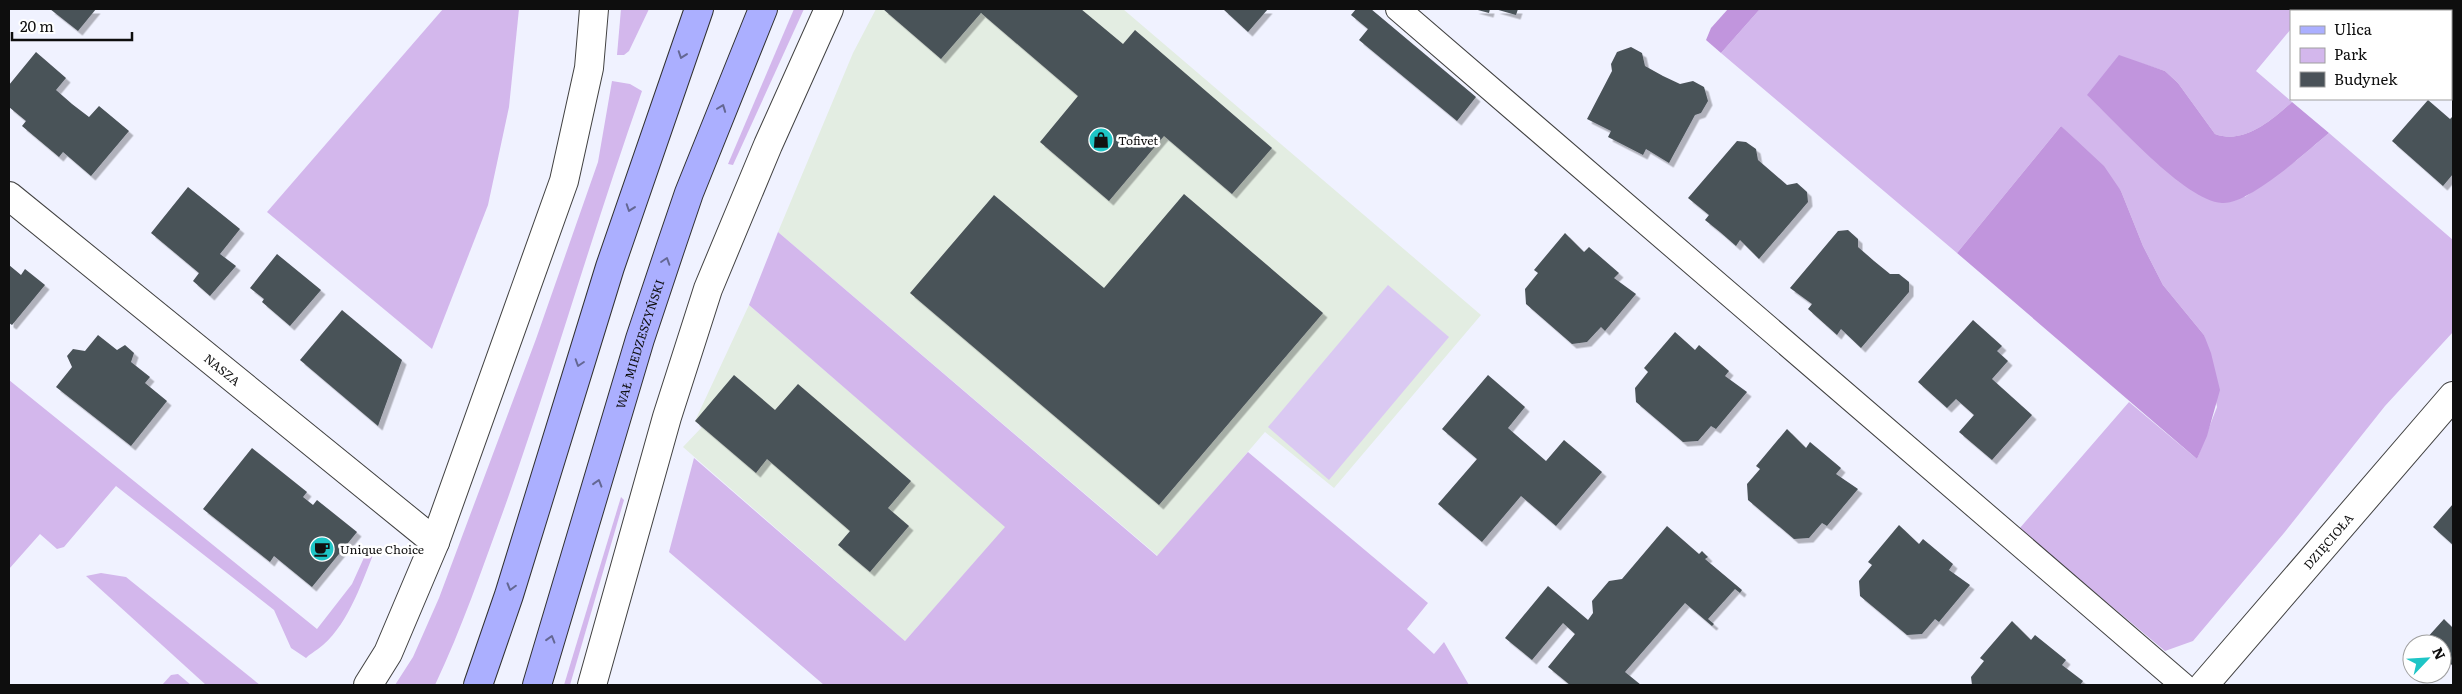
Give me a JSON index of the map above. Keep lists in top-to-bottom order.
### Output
{
  "streets": {
    "main road": ["WAŁ MIEDZESZYŃSKI"],
    "street": ["NASZA", "DZIĘCIOŁA"]
  },
  "places": {
    "shop": ["Tofivet"],
    "cafe": ["Unique Choice"]
  },
  "legend": ["Ulica", "Park", "Budynek"],
  "scale_bar": "20 m",
  "north": "top right"
}
